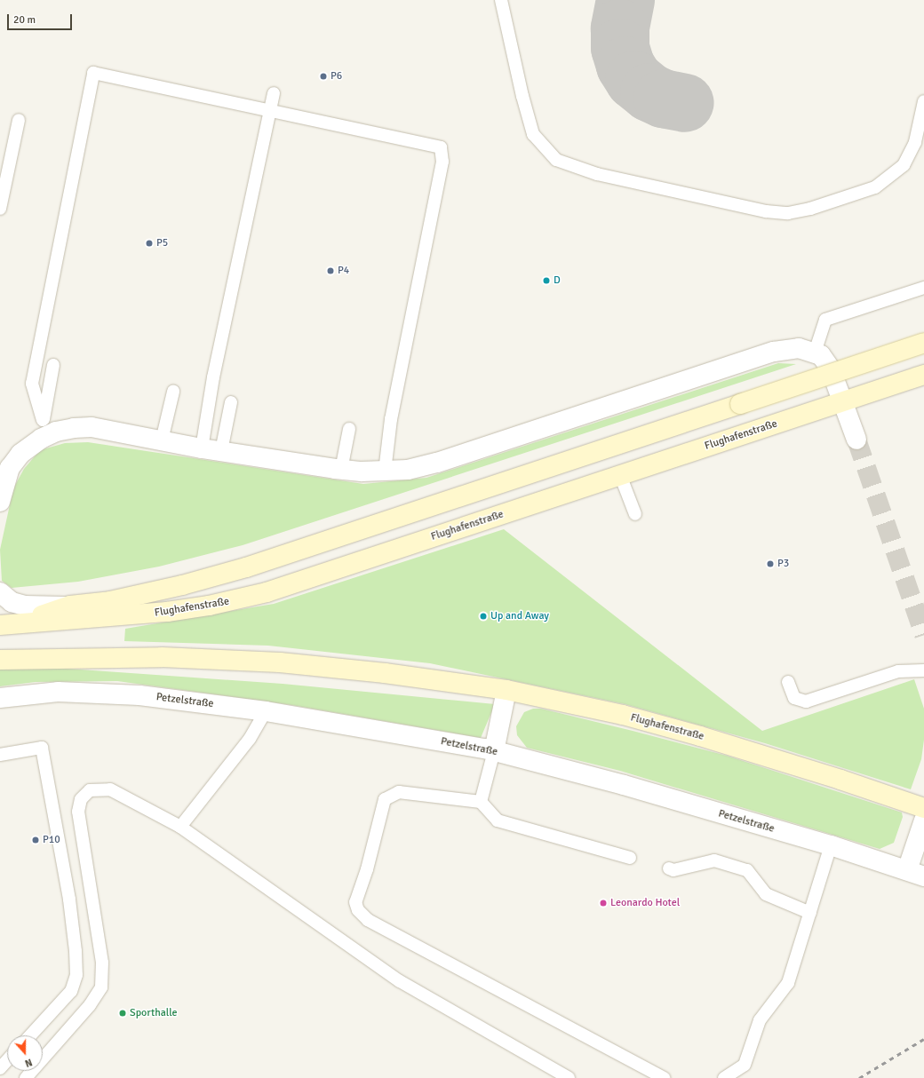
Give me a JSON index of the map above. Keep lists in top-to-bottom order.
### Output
{
  "streets": {
    "main road": ["Flughafenstraße"],
    "street": ["Petzelstraße"]
  },
  "places": [
    "P6",
    "P5",
    "P4",
    "D",
    "P3",
    "Up and Away",
    "P10",
    "Leonardo Hotel",
    "Sporthalle"
  ],
  "scale_bar": "20 m",
  "north": "bottom"
}
